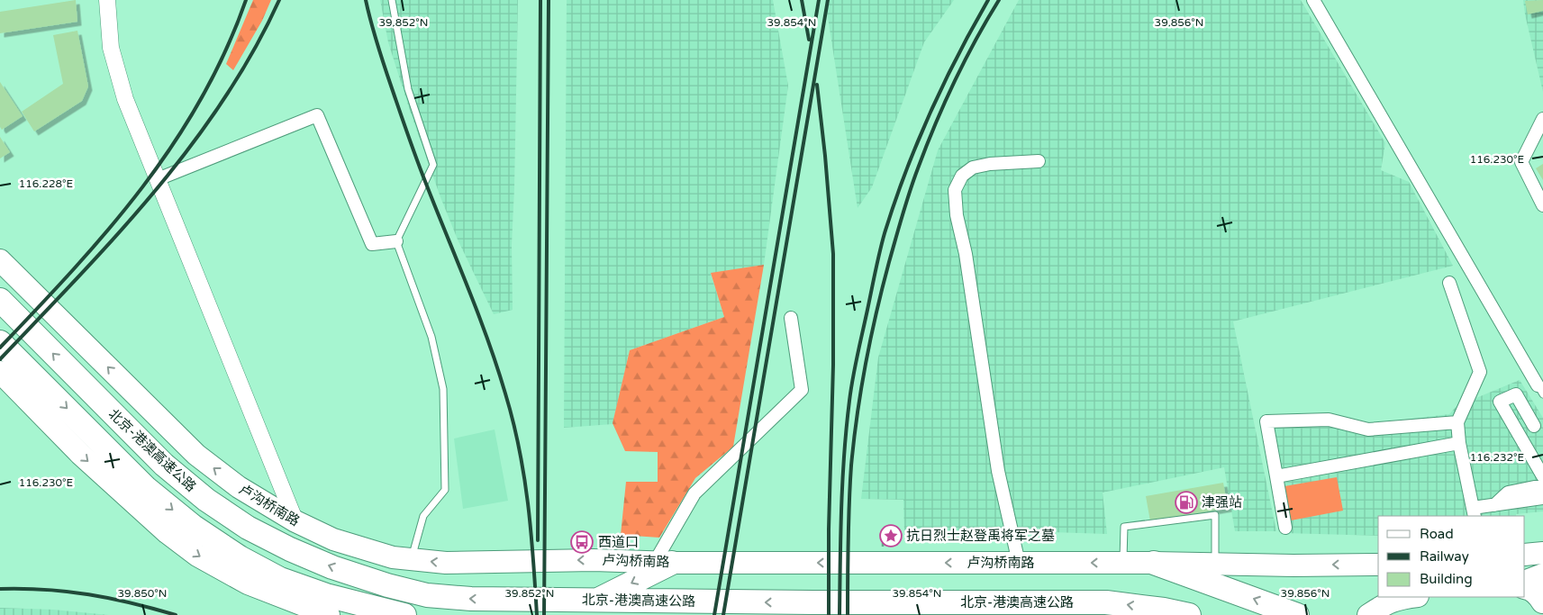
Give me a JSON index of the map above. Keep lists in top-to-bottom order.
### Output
{
  "streets": {
    "highway": ["北京-港澳高速公路", "卢沟桥南路"]
  },
  "places": {
    "fuel station": ["津强站"],
    "place": ["抗日烈士赵登禹将军之墓"],
    "bus stop": ["西道口"]
  },
  "legend": ["Road", "Railway", "Building"],
  "coordinates": [
    "39.852°N",
    "39.854°N",
    "39.856°N",
    "116.230°E",
    "116.228°E",
    "116.232°E",
    "39.850°N"
  ]
}
